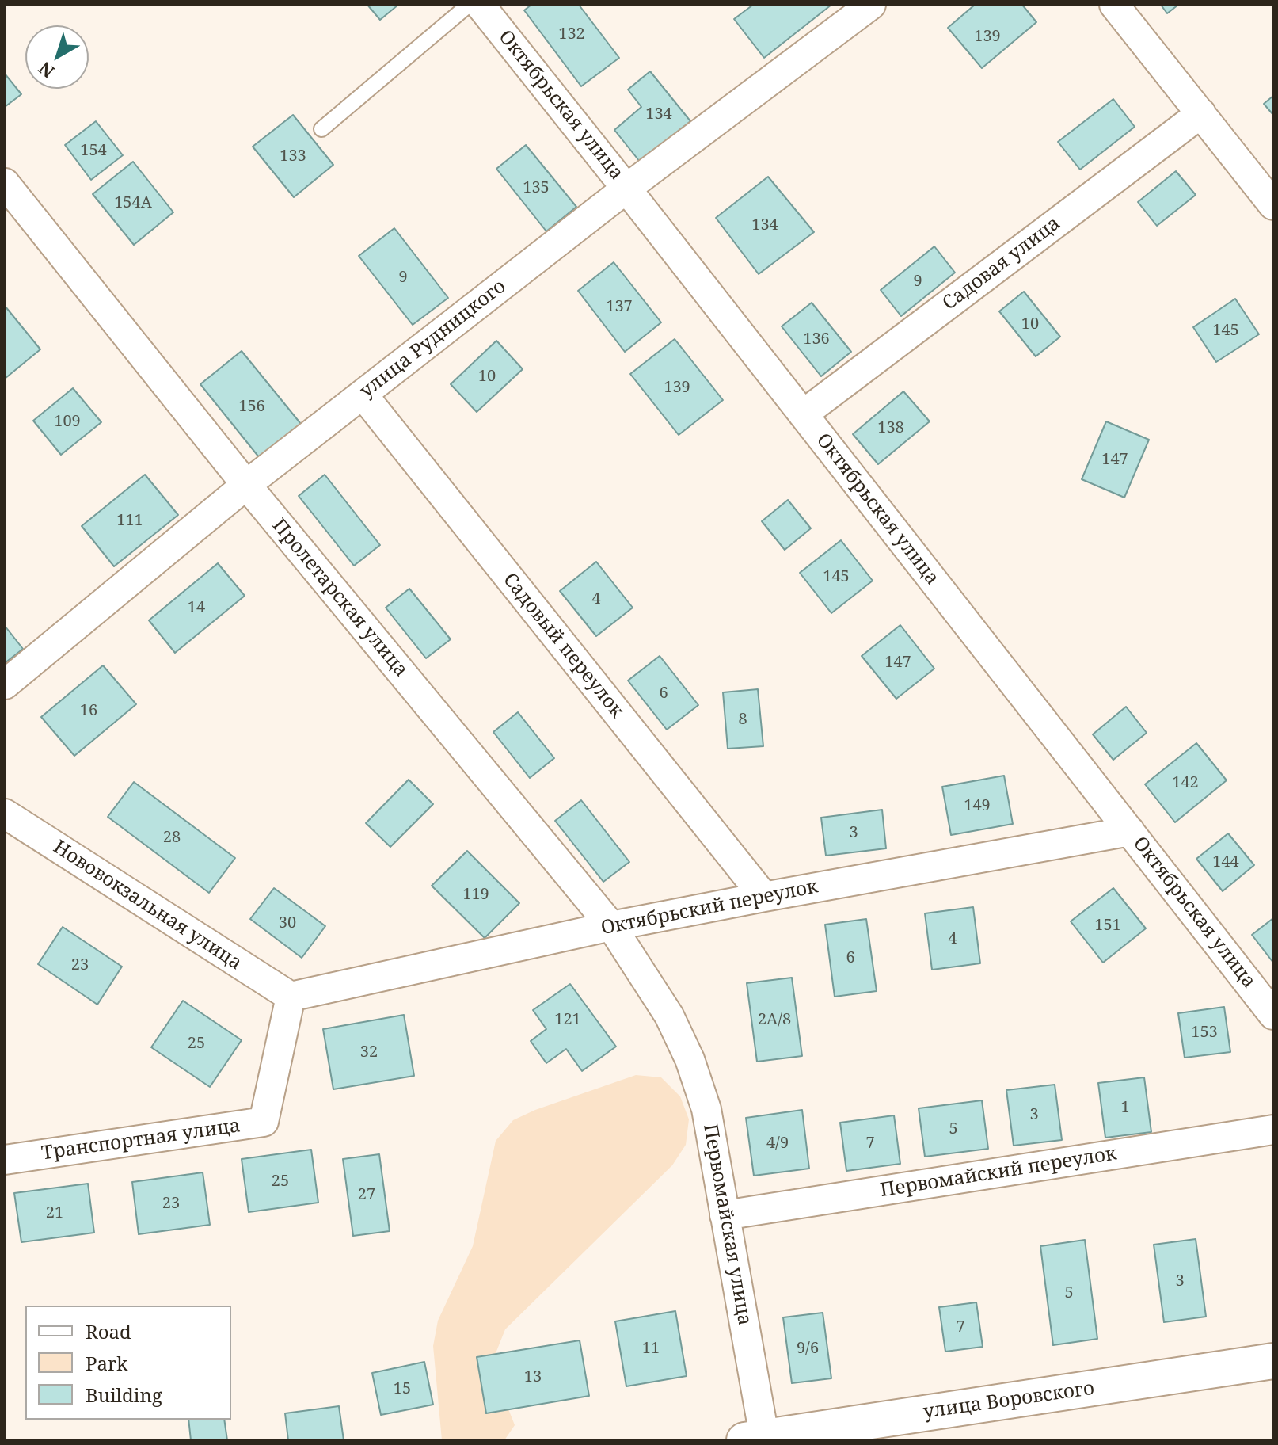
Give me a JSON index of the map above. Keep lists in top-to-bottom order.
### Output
{
  "streets": {
    "street": [
      "Октябрьская улица",
      "Садовая улица",
      "улица Рудницкого",
      "Пролетарская улица",
      "Садовый переулок",
      "Нововокзальная улица",
      "Октябрьский переулок",
      "Транспортная улица",
      "Первомайский переулок",
      "Первомайская улица",
      "улица Воровского"
    ]
  },
  "crossings": [
    ["Октябрьская улица", "Садовая улица"],
    ["Октябрьская улица", "улица Рудницкого"],
    ["Октябрьская улица", "Октябрьский переулок"],
    ["улица Рудницкого", "Пролетарская улица"],
    ["улица Рудницкого", "Садовый переулок"],
    ["Пролетарская улица", "Октябрьский переулок"],
    ["Пролетарская улица", "Первомайская улица"],
    ["Садовый переулок", "Октябрьский переулок"],
    ["Нововокзальная улица", "Октябрьский переулок"],
    ["Нововокзальная улица", "Транспортная улица"],
    ["Октябрьский переулок", "Транспортная улица"],
    ["Первомайский переулок", "Первомайская улица"],
    ["Первомайская улица", "улица Воровского"]
  ],
  "house_numbers": [
    "132",
    "139",
    "134",
    "154",
    "133",
    "135",
    "154А",
    "134",
    "9",
    "9",
    "137",
    "10",
    "145",
    "136",
    "10",
    "139",
    "156",
    "109",
    "138",
    "147",
    "111",
    "145",
    "4",
    "14",
    "147",
    "6",
    "16",
    "8",
    "142",
    "149",
    "3",
    "28",
    "144",
    "119",
    "30",
    "151",
    "4",
    "6",
    "23",
    "121",
    "2А/8",
    "153",
    "25",
    "32",
    "1",
    "3",
    "5",
    "4/9",
    "7",
    "25",
    "27",
    "23",
    "21",
    "3",
    "5",
    "7",
    "11",
    "9/6",
    "13",
    "15"
  ],
  "legend": ["Road", "Park", "Building"],
  "north": "bottom left"
}
